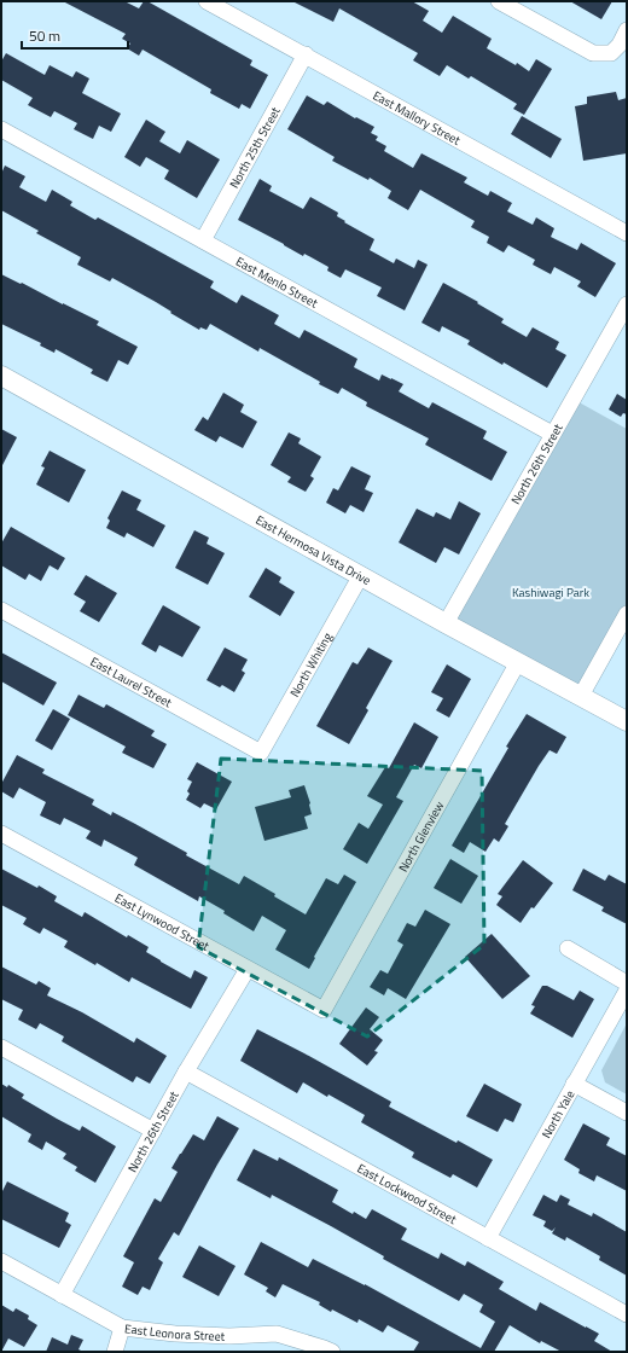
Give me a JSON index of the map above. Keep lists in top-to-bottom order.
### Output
{
  "streets": {
    "street": [
      "East Mallory Street",
      "North 25th Street",
      "East Menlo Street",
      "North 26th Street",
      "East Hermosa Vista Drive",
      "North Whiting",
      "East Laurel Street",
      "North Glenview",
      "East Lynwood Street",
      "North Yale",
      "East Lockwood Street",
      "East Leonora Street"
    ]
  },
  "crossings": [
    ["East Mallory Street", "North 25th Street"],
    ["North 25th Street", "East Menlo Street"],
    ["East Menlo Street", "North 26th Street"],
    ["North 26th Street", "East Hermosa Vista Drive"],
    ["North 26th Street", "East Lynwood Street"],
    ["North 26th Street", "East Lockwood Street"],
    ["North 26th Street", "East Leonora Street"],
    ["East Hermosa Vista Drive", "North Whiting"],
    ["East Hermosa Vista Drive", "North Glenview"],
    ["North Whiting", "East Laurel Street"],
    ["North Glenview", "East Lynwood Street"],
    ["North Yale", "East Lockwood Street"]
  ],
  "parks": ["Kashiwagi Park"],
  "scale_bar": "50 m"
}
